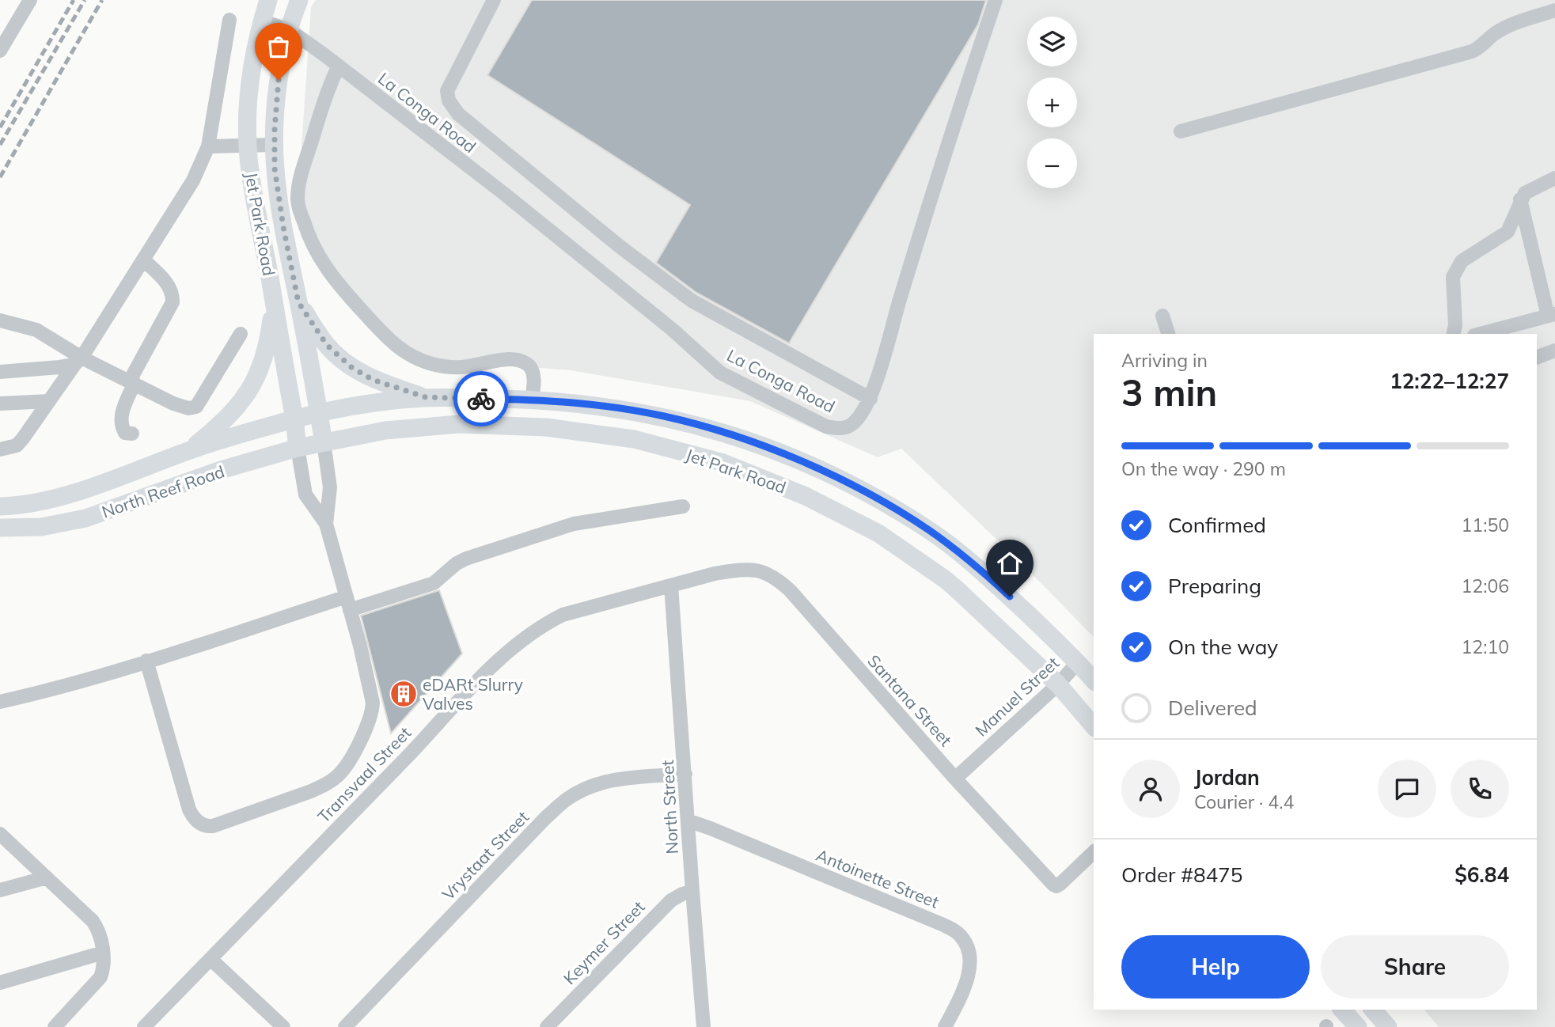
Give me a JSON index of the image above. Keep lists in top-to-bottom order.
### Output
{
  "streets": {
    "main road": ["Jet Park Road", "North Reef Road"],
    "street": [
      "La Conga Road",
      "Manuel Street",
      "Santana Street",
      "Transvaal Street",
      "North Street",
      "Vrystaat Street",
      "Antoinette Street",
      "Keymer Street"
    ]
  },
  "crossings": [
    ["La Conga Road", "Jet Park Road"],
    ["Jet Park Road", "North Reef Road"],
    ["Jet Park Road", "Manuel Street"],
    ["Manuel Street", "Santana Street"],
    ["Santana Street", "Transvaal Street"],
    ["Santana Street", "North Street"],
    ["Transvaal Street", "North Street"],
    ["North Street", "Vrystaat Street"],
    ["North Street", "Antoinette Street"],
    ["North Street", "Keymer Street"]
  ],
  "places": {
    "building": ["eDARt Slurry Valves"]
  },
  "page": {
    "map_buttons": ["+", "−"],
    "heading": ["3 min", "Arriving in", "12:22–12:27"],
    "panel": [
      "Jordan",
      "Courier · 4.4",
      "Order #8475",
      "$6.84"
    ],
    "bar": "On the way · 290 m",
    "list": [
      ["Confirmed", "11:50"],
      ["Preparing", "12:06"],
      ["On the way", "12:10"],
      "Delivered"
    ],
    "buttons": ["Help", "Share"]
  }
}
